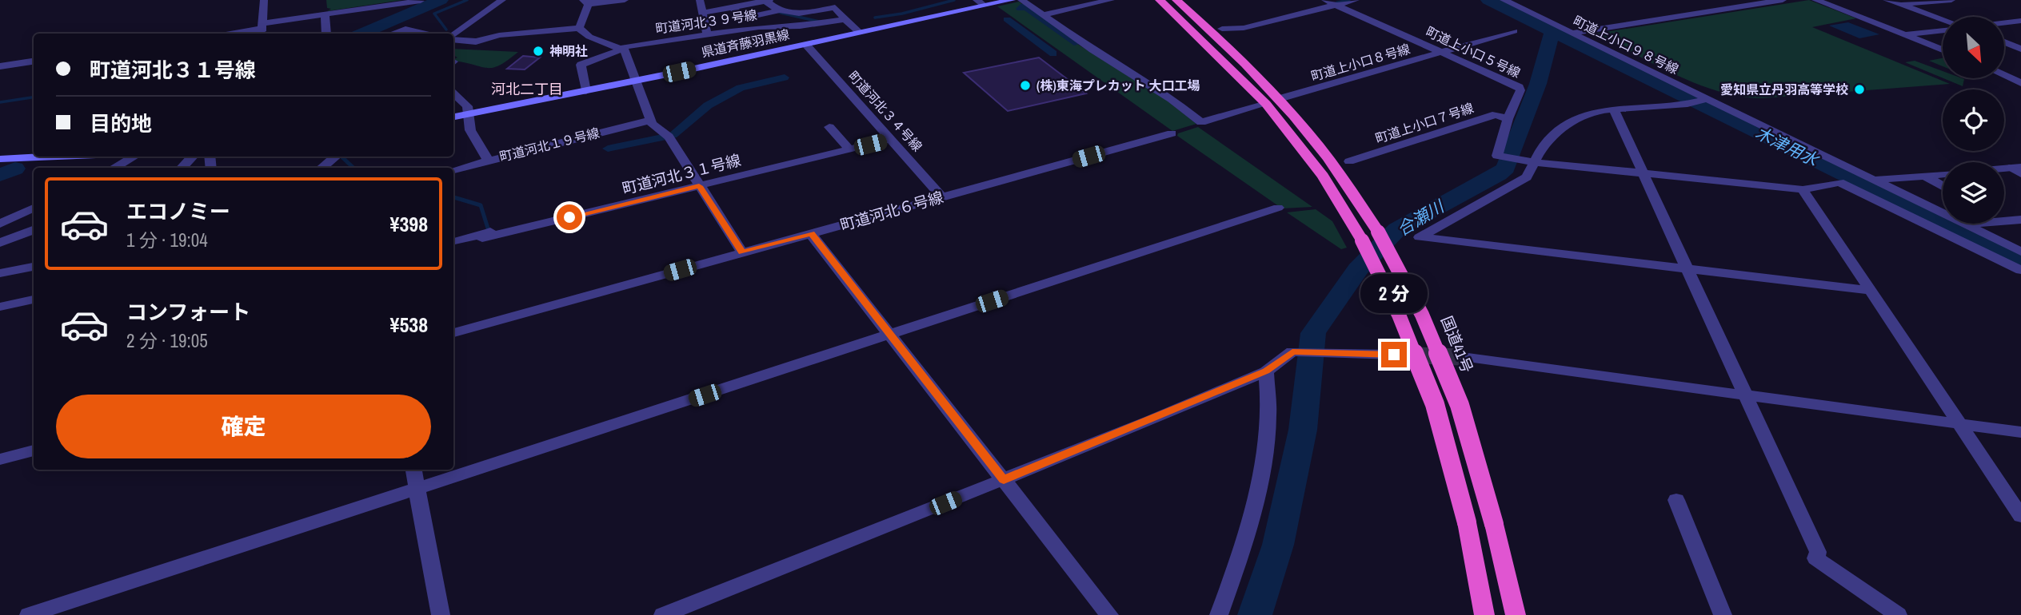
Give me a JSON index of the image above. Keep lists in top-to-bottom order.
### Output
{
  "streets": {
    "highway": ["国道41号"],
    "main road": ["県道斉藤羽黒線"],
    "street": [
      "町道河北３９号線",
      "町道上小口９８号線",
      "町道上小口５号線",
      "町道上小口８号線",
      "町道河北３４号線",
      "町道河北１９号線",
      "町道河北３１号線",
      "町道河北６号線"
    ]
  },
  "crossings": [
    ["町道河北３９号線", "県道斉藤羽黒線"],
    ["県道斉藤羽黒線", "町道河北３４号線"],
    ["町道上小口５号線", "町道上小口８号線"],
    ["町道上小口８号線", "国道41号"],
    ["町道河北３４号線", "町道河北３１号線"],
    ["町道河北３４号線", "町道河北６号線"]
  ],
  "districts": ["河北二丁目"],
  "water": ["木津用水", "合瀬川"],
  "places": ["神明社", "(株)東海プレカット 大口工場", "愛知県立丹羽高等学校"],
  "north": "bottom right",
  "page": {
    "banner": ["町道河北３１号線", "目的地"],
    "list": [
      {
        "name": "エコノミー",
        "note": "1 分 · 19:04",
        "value": "¥398"
      },
      {
        "name": "コンフォート",
        "note": "2 分 · 19:05",
        "value": "¥538"
      }
    ],
    "bubble": "2 分",
    "buttons": "確定"
  }
}
